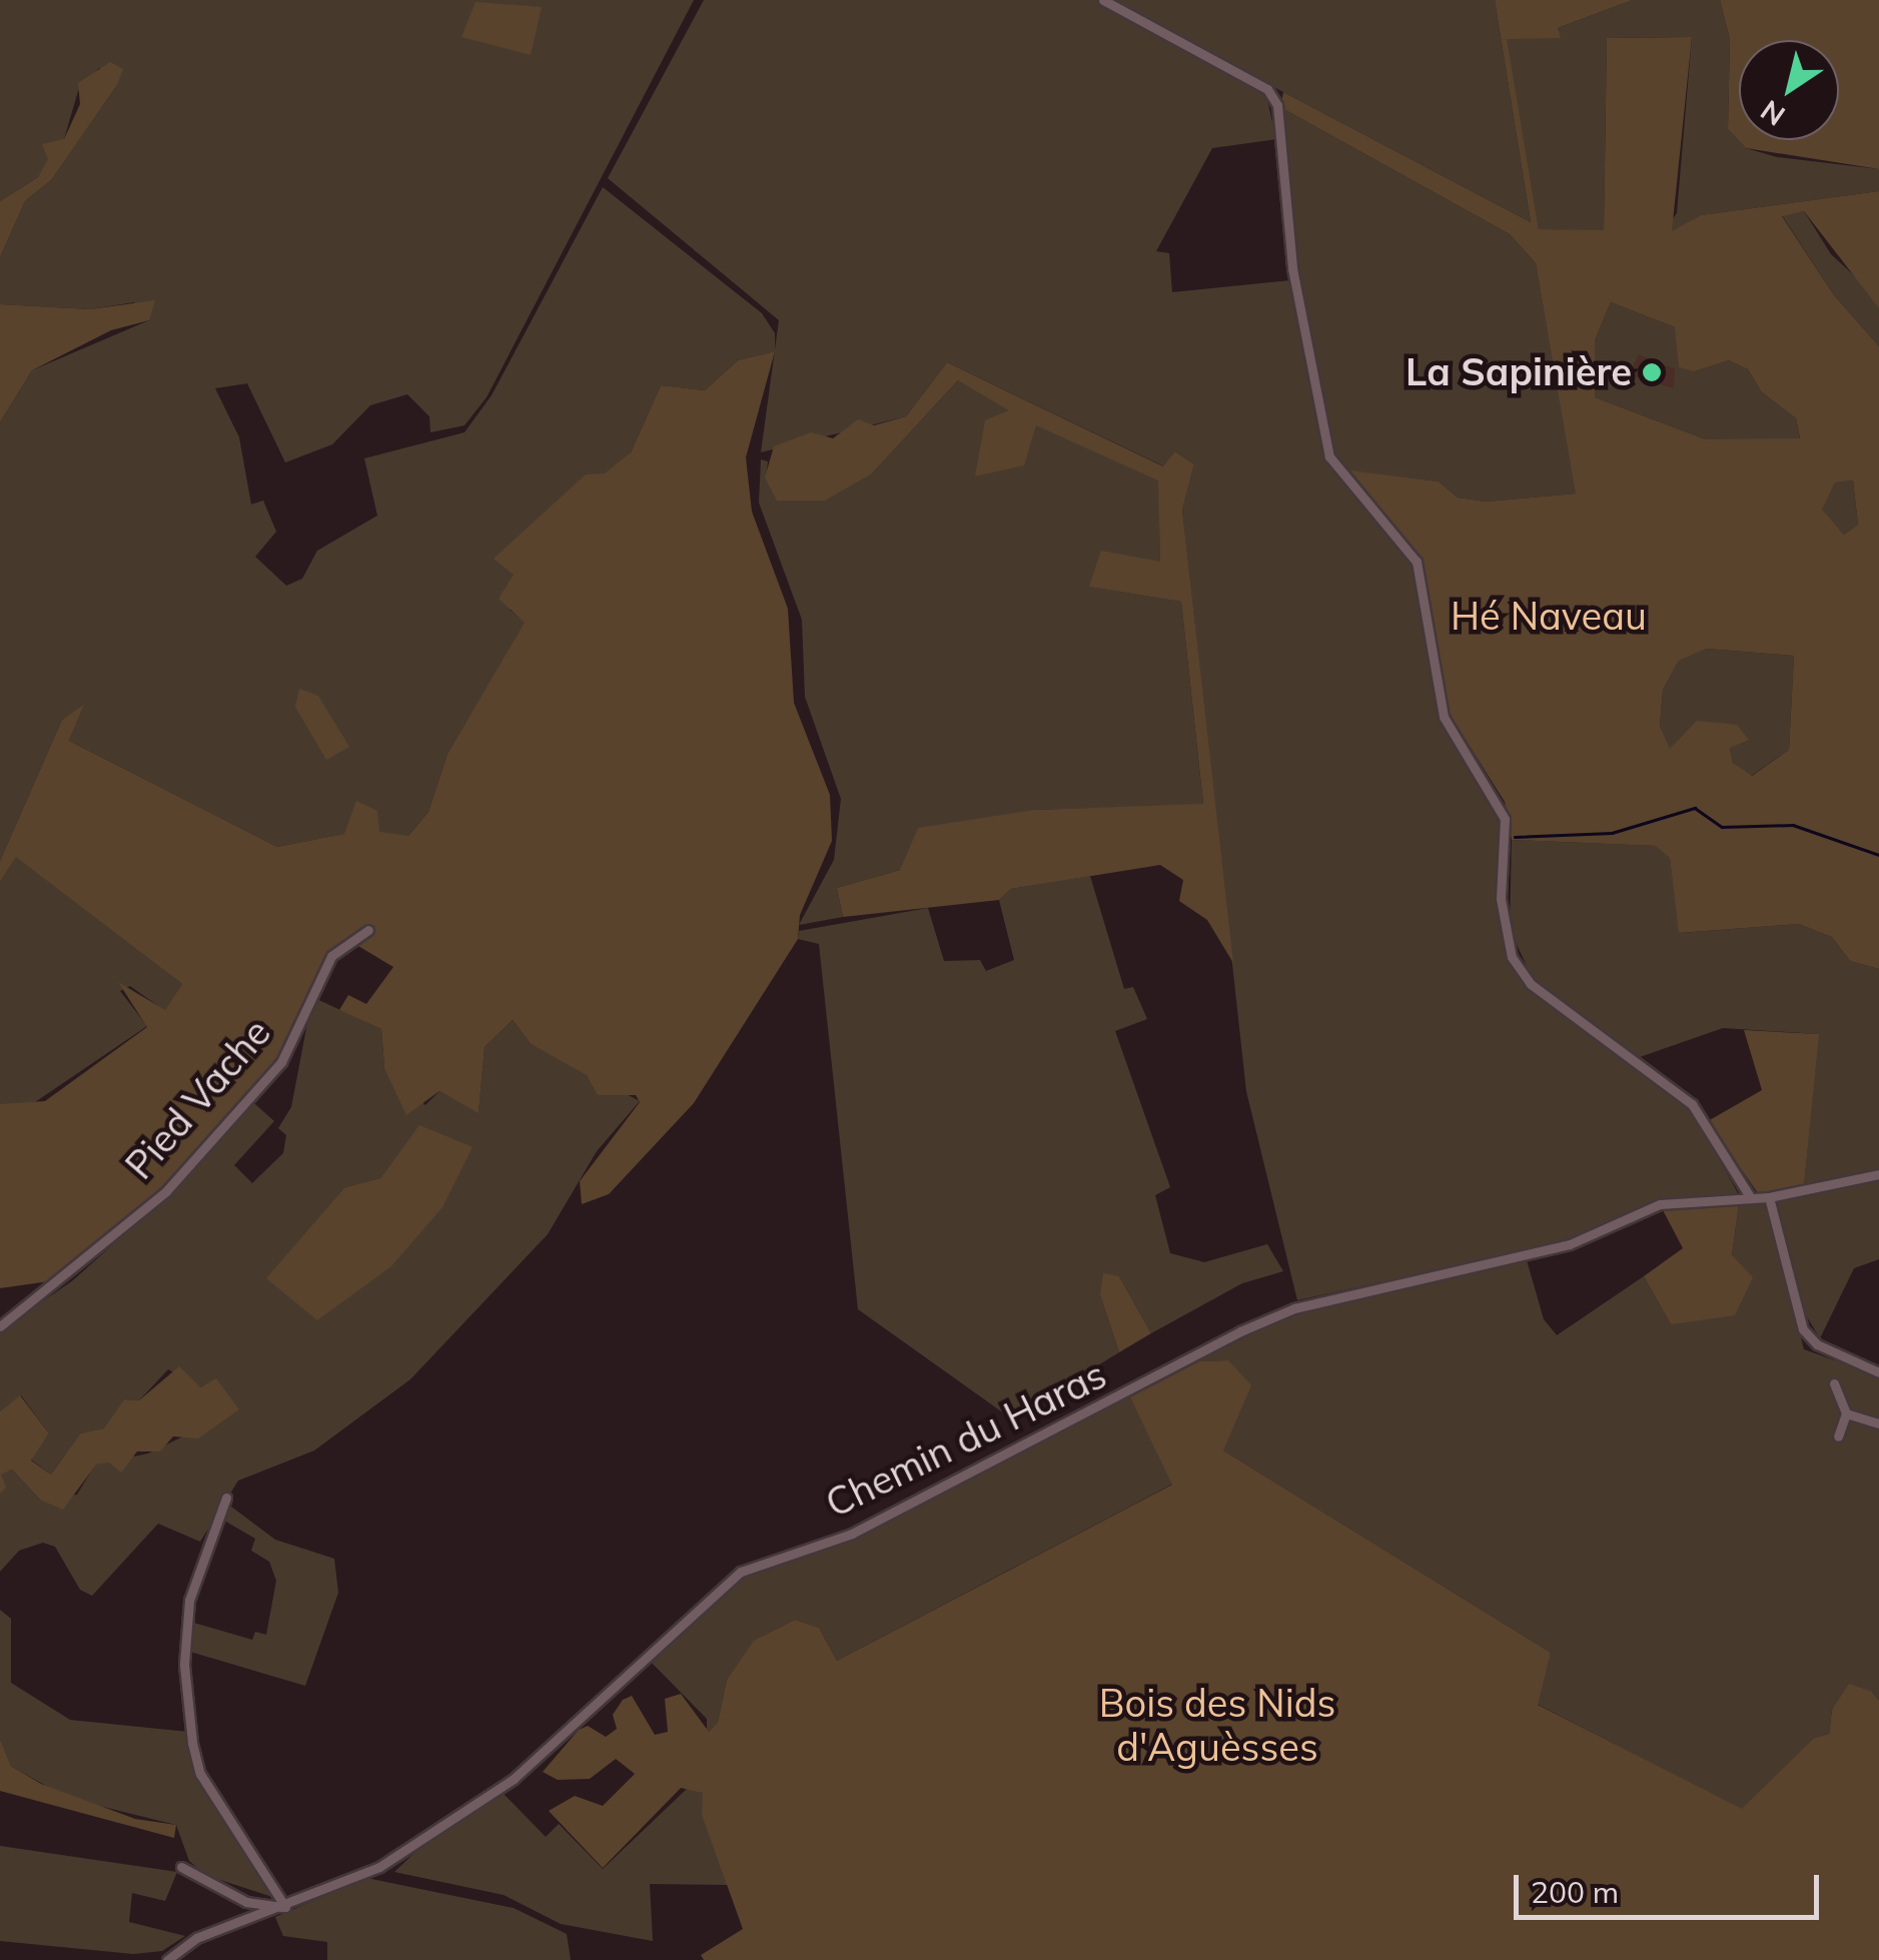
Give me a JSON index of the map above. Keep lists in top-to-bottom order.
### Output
{
  "streets": {
    "street": ["Pied Vache", "Chemin du Haras"]
  },
  "parks": ["Hé Naveau", "Bois des Nids d'Aguèsses"],
  "places": ["La Sapinière"],
  "scale_bar": "200 m",
  "north": "bottom left"
}
